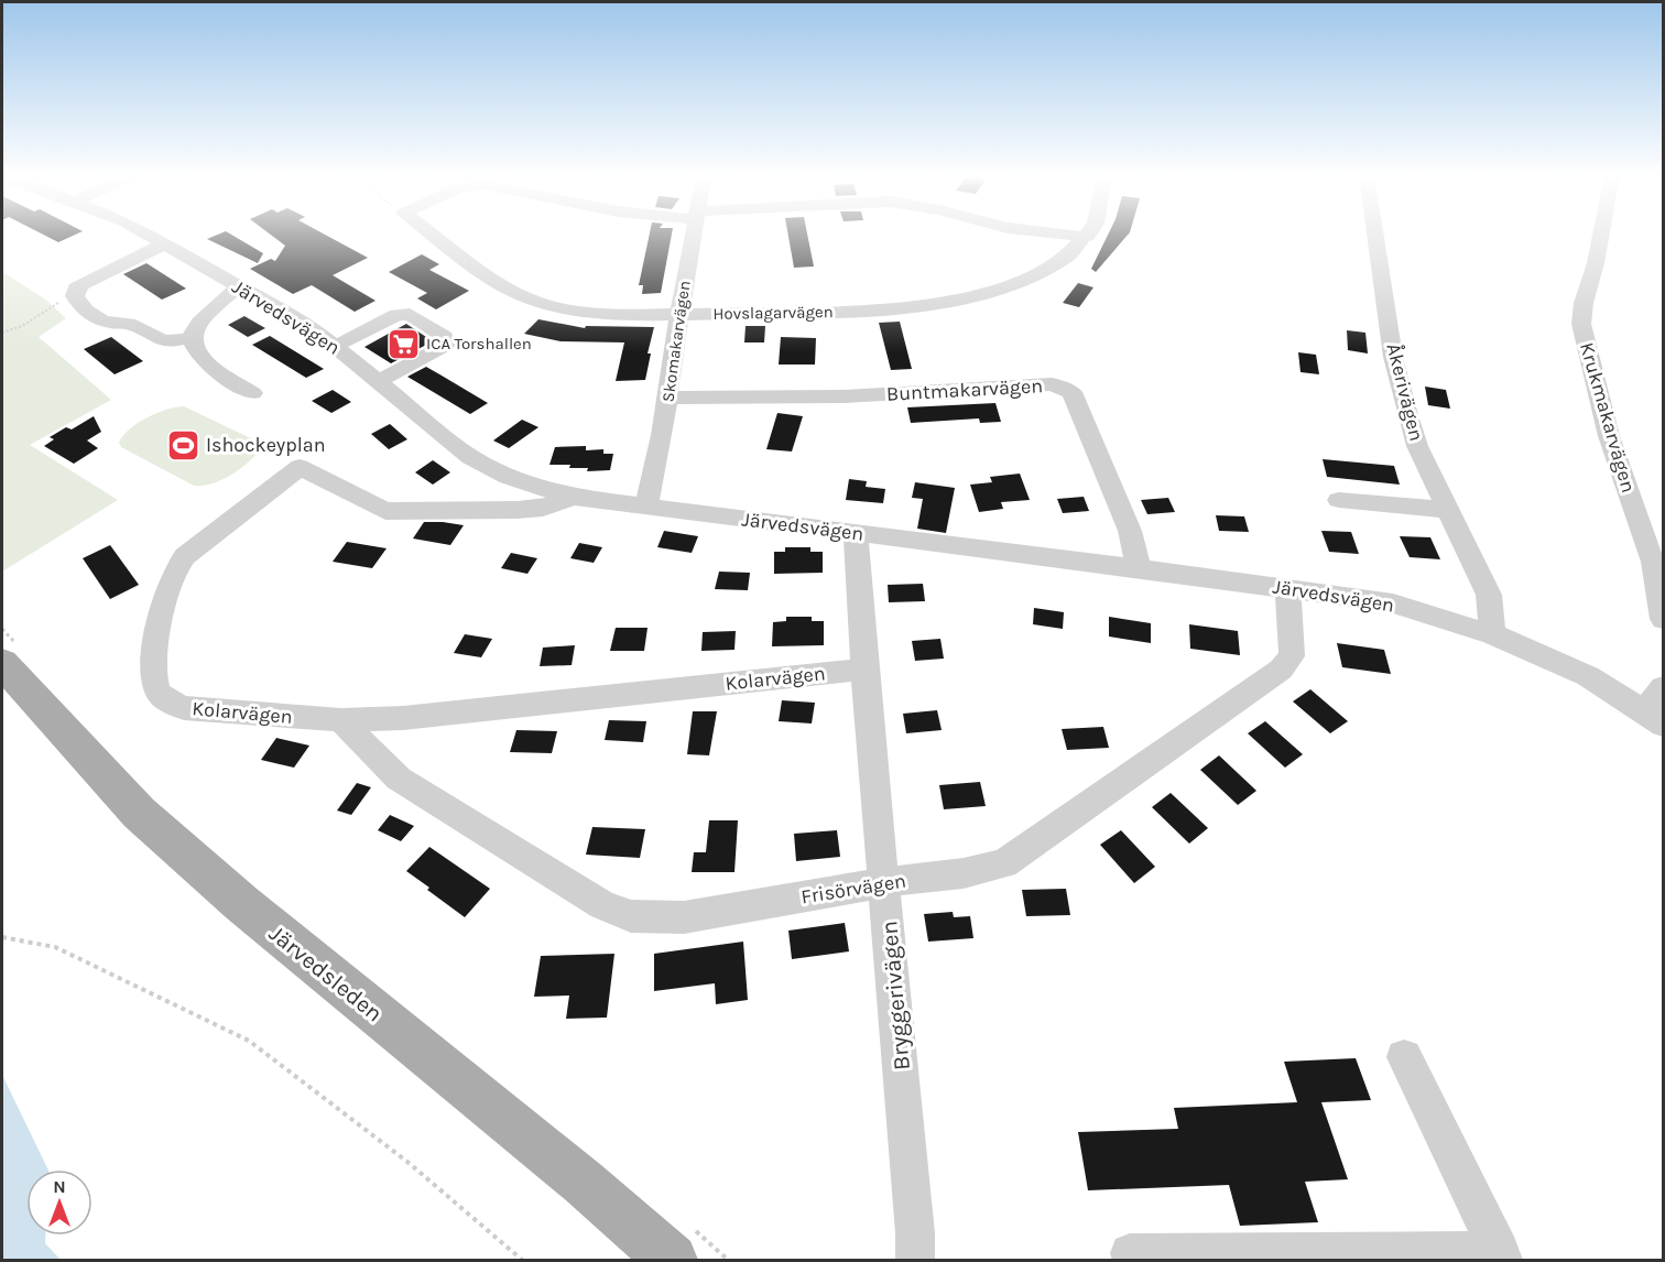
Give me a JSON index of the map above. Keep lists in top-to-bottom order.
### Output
{
  "streets": {
    "main road": ["Järvedsleden"],
    "street": [
      "Hovslagarvägen",
      "Järvedsvägen",
      "Skomakarvägen",
      "Buntmakarvägen",
      "Åkerivägen",
      "Krukmakarvägen",
      "Kolarvägen",
      "Frisörvägen",
      "Bryggerivägen"
    ]
  },
  "crossings": [
    ["Hovslagarvägen", "Skomakarvägen"],
    ["Järvedsvägen", "Skomakarvägen"],
    ["Järvedsvägen", "Buntmakarvägen"],
    ["Järvedsvägen", "Åkerivägen"],
    ["Järvedsvägen", "Kolarvägen"],
    ["Järvedsvägen", "Frisörvägen"],
    ["Järvedsvägen", "Bryggerivägen"],
    ["Skomakarvägen", "Buntmakarvägen"],
    ["Kolarvägen", "Frisörvägen"],
    ["Kolarvägen", "Bryggerivägen"],
    ["Frisörvägen", "Bryggerivägen"]
  ],
  "places": {
    "supermarket": ["ICA Torshallen"],
    "sports": ["Ishockeyplan"]
  },
  "north": "top"
}
